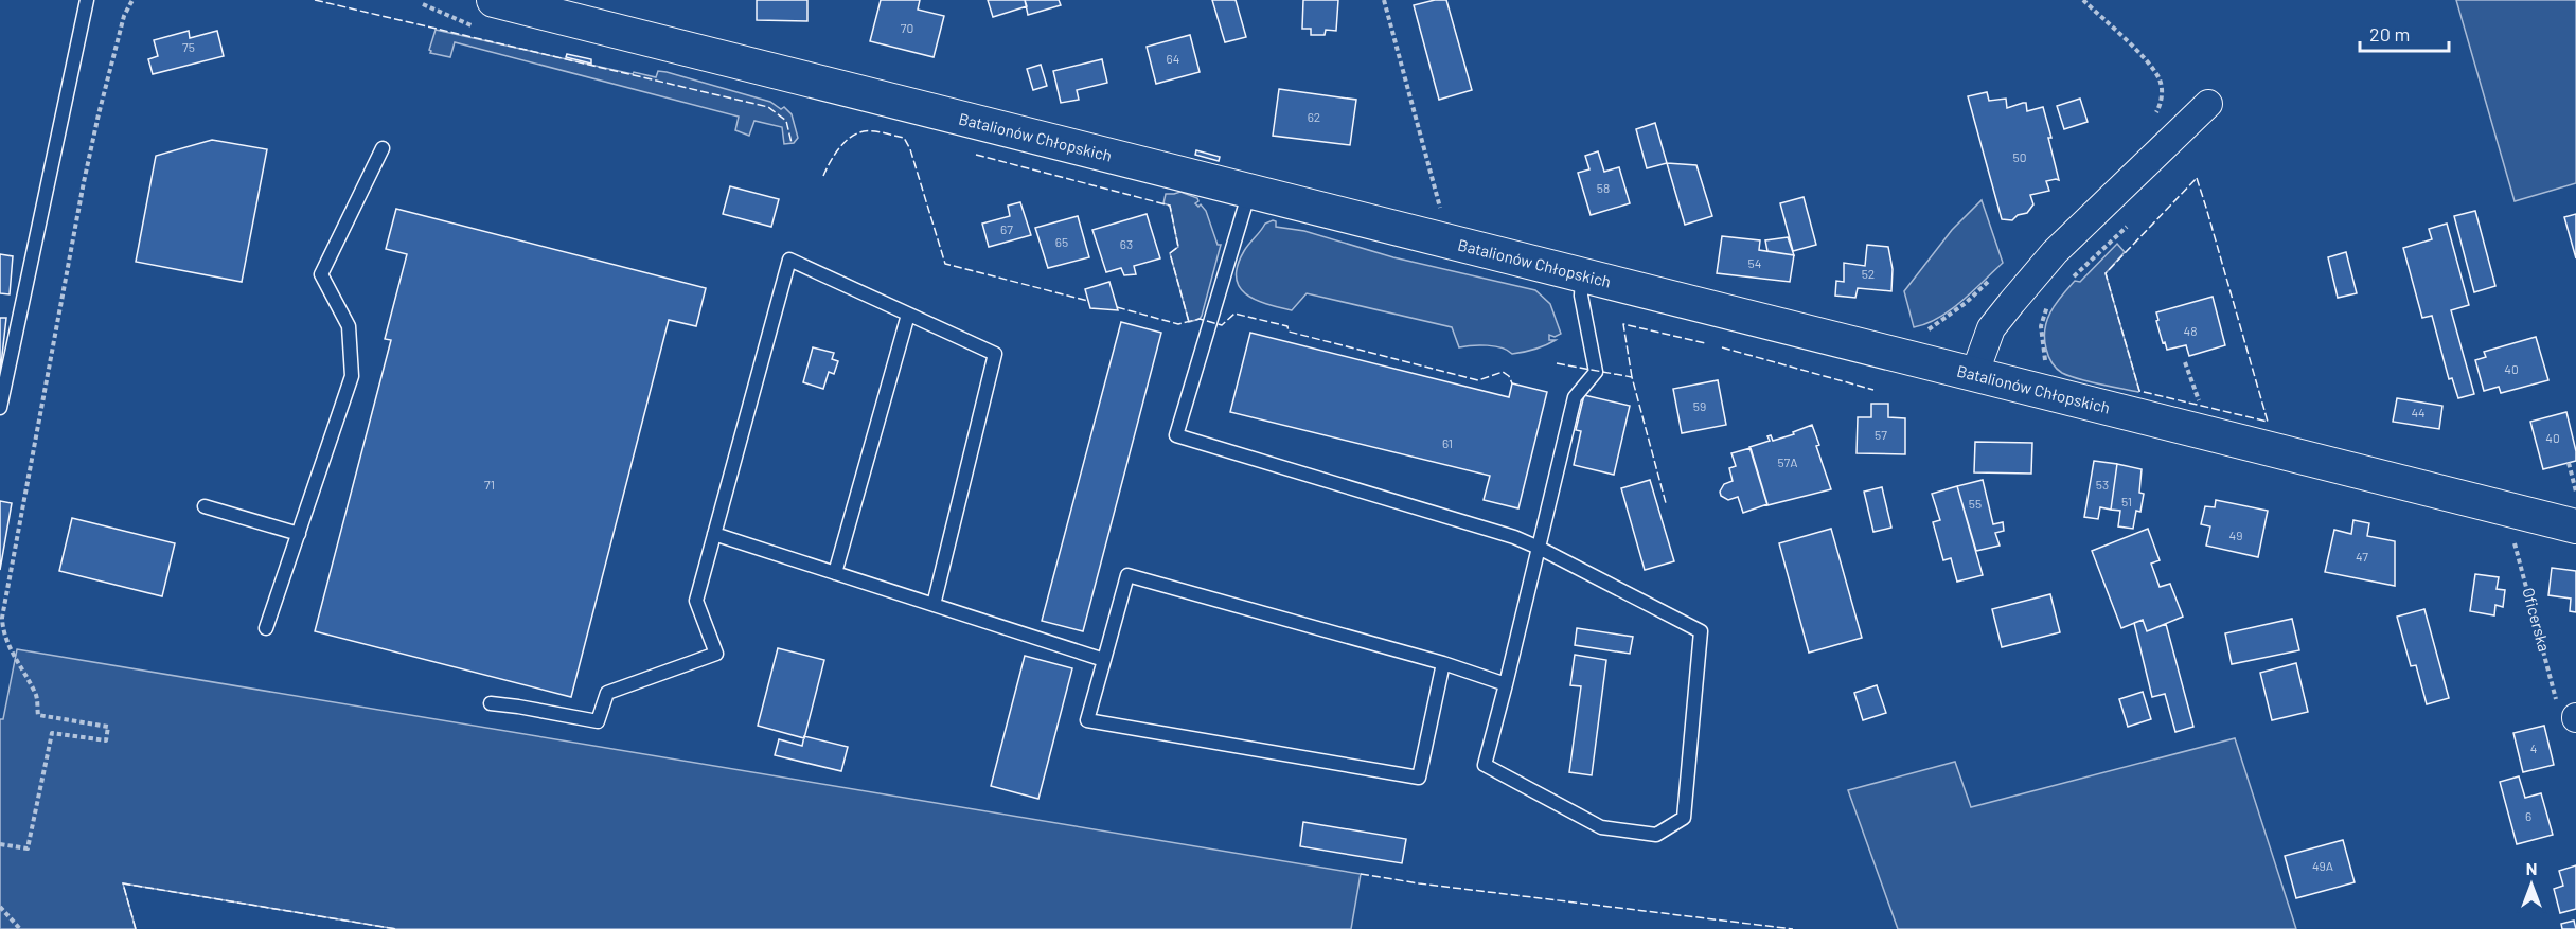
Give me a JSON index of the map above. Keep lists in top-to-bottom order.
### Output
{
  "streets": {
    "street": ["Batalionów Chłopskich"],
    "path": ["Oficerska"]
  },
  "crossings": [
    ["Batalionów Chłopskich", "Oficerska"]
  ],
  "house_numbers": [
    "70",
    "75",
    "64",
    "62",
    "50",
    "58",
    "67",
    "65",
    "63",
    "54",
    "52",
    "48",
    "40",
    "59",
    "44",
    "57",
    "40",
    "61",
    "57A",
    "71",
    "53",
    "51",
    "55",
    "49",
    "47",
    "4",
    "6",
    "49A"
  ],
  "scale_bar": "20 m",
  "north": "top"
}
